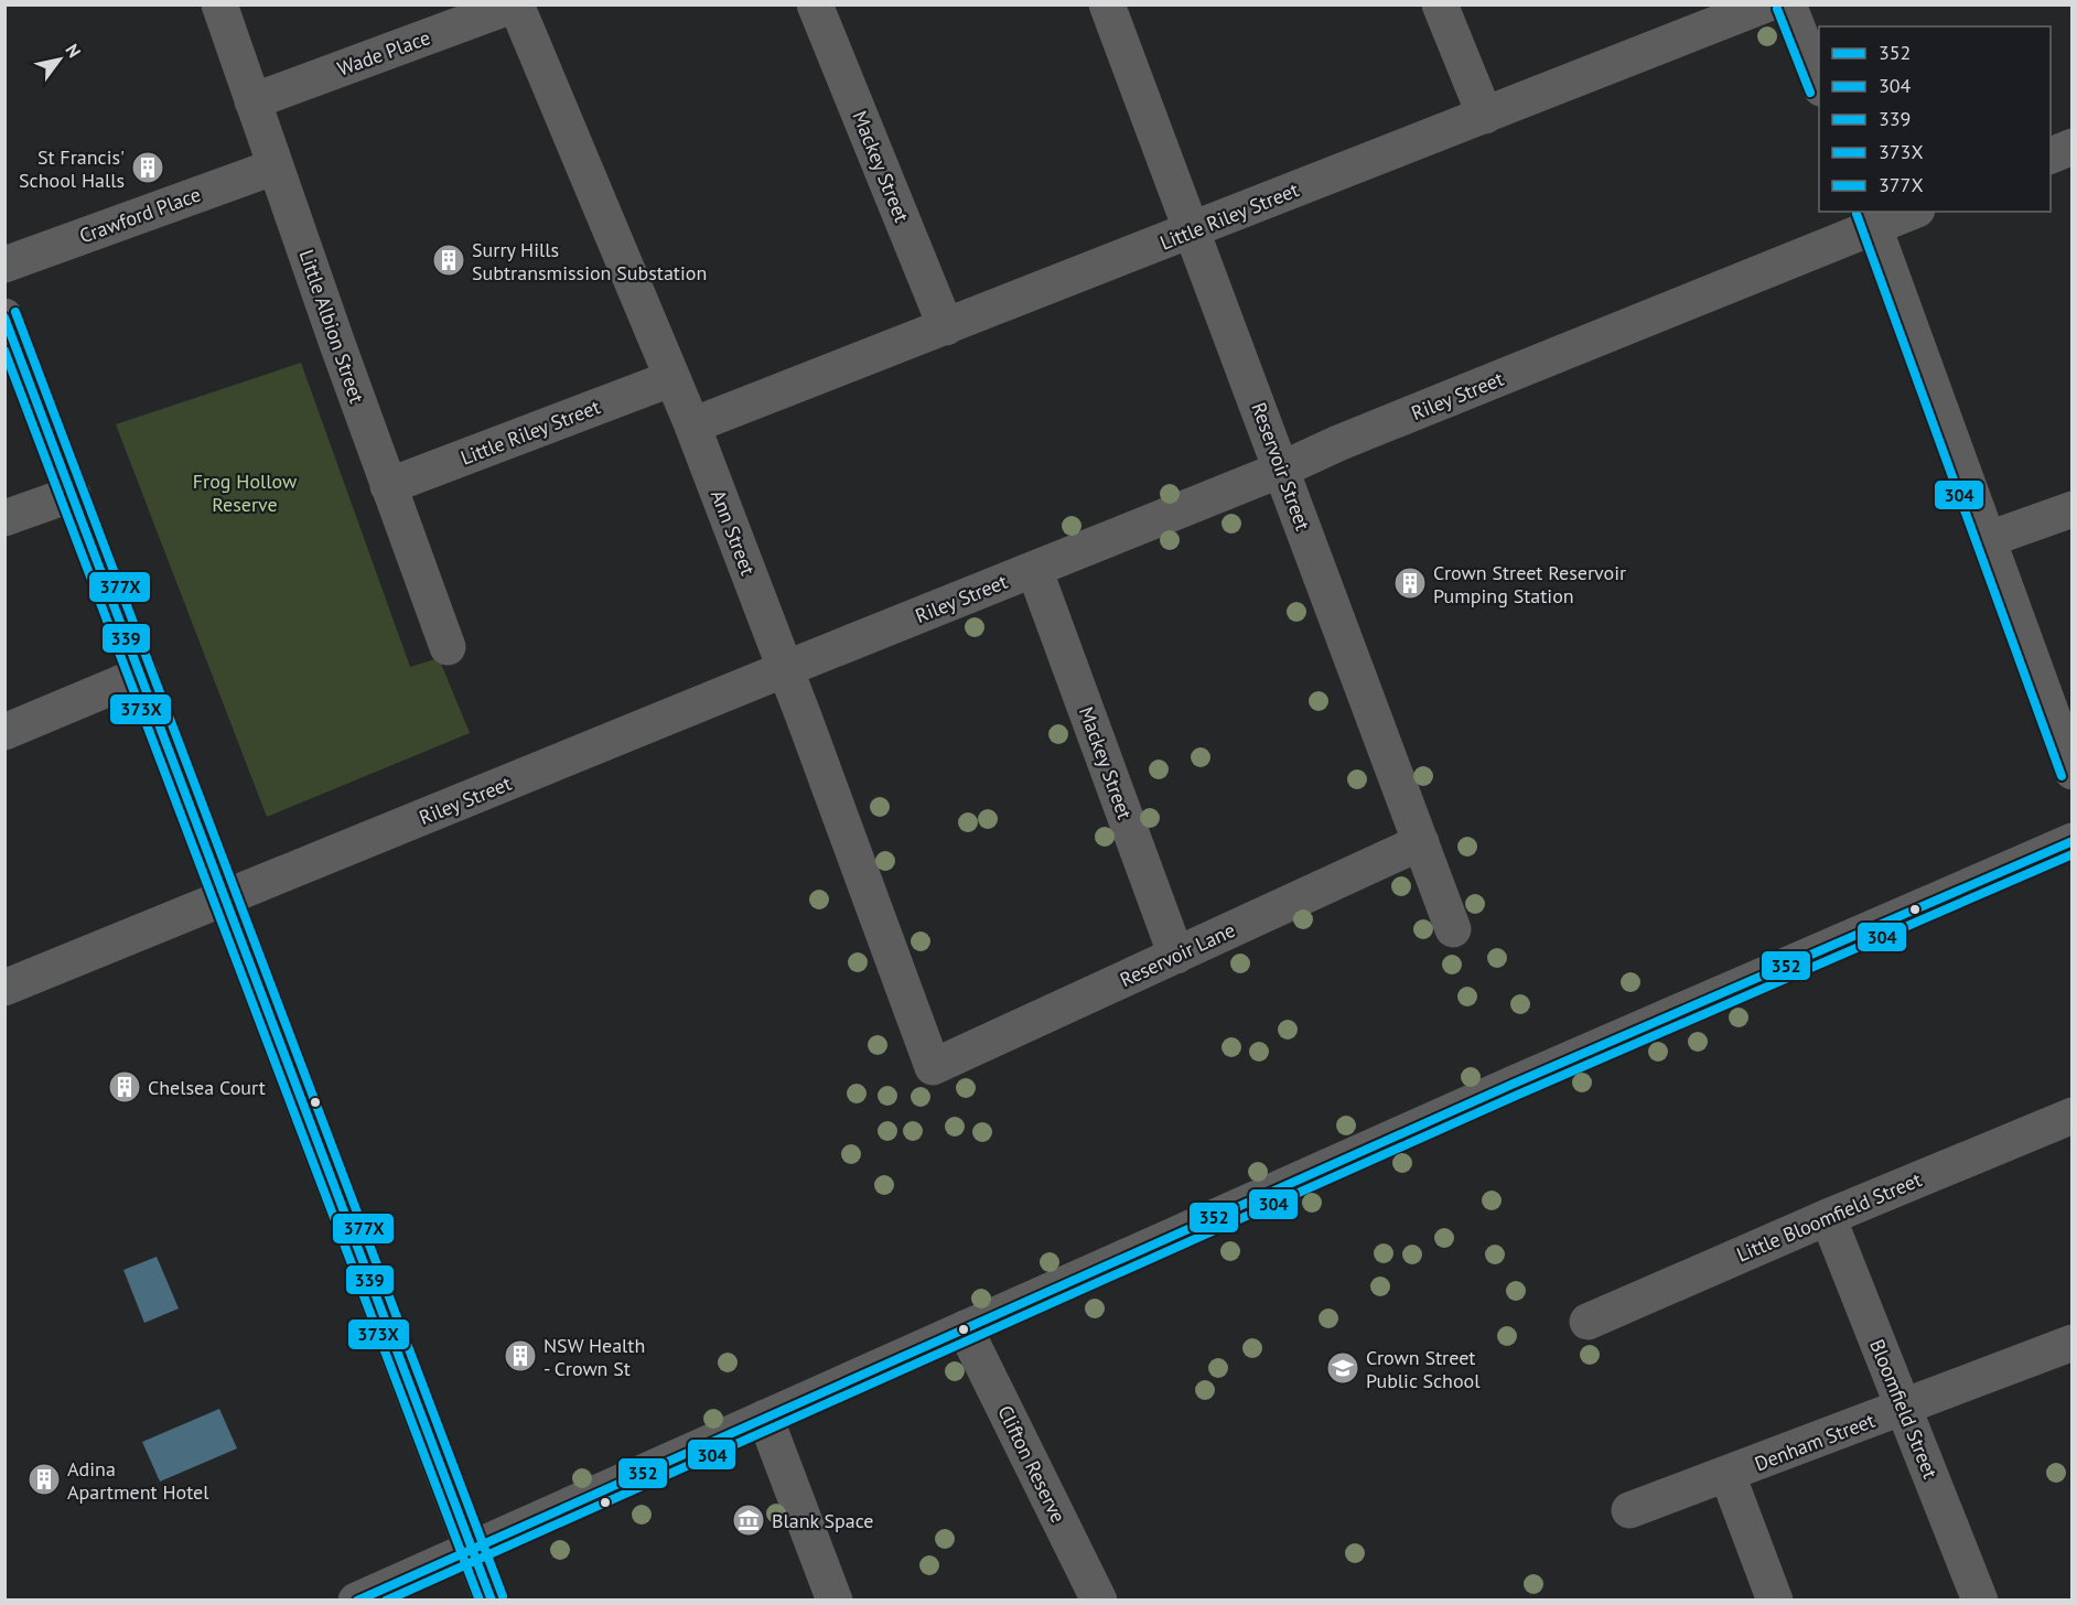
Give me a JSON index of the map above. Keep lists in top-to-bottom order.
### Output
{
  "streets": {
    "street": [
      "Wade Place",
      "Mackey Street",
      "Crawford Place",
      "Little Riley Street",
      "Little Albion Street",
      "Riley Street",
      "Reservoir Street",
      "Ann Street",
      "Reservoir Lane",
      "Little Bloomfield Street",
      "Bloomfield Street",
      "Denham Street",
      "Clifton Reserve"
    ]
  },
  "crossings": [
    ["Wade Place", "Little Albion Street"],
    ["Wade Place", "Ann Street"],
    ["Mackey Street", "Little Riley Street"],
    ["Mackey Street", "Riley Street"],
    ["Mackey Street", "Reservoir Lane"],
    ["Crawford Place", "Little Albion Street"],
    ["Little Riley Street", "Little Albion Street"],
    ["Little Riley Street", "Reservoir Street"],
    ["Little Riley Street", "Ann Street"],
    ["Riley Street", "Reservoir Street"],
    ["Riley Street", "Ann Street"],
    ["Reservoir Street", "Reservoir Lane"],
    ["Ann Street", "Reservoir Lane"],
    ["Little Bloomfield Street", "Bloomfield Street"],
    ["Bloomfield Street", "Denham Street"]
  ],
  "parks": ["Frog Hollow Reserve"],
  "places": {
    "building": [
      "St Francis' School Halls",
      "Surry Hills Subtransmission Substation",
      "Crown Street Reservoir Pumping Station",
      "Chelsea Court",
      "NSW Health - Crown St",
      "Adina Apartment Hotel"
    ],
    "school or university": ["Crown Street Public School"],
    "museum": ["Blank Space"]
  },
  "lines": [
    "transit line 304",
    "transit line 377X",
    "transit line 339",
    "transit line 373X",
    "transit line 352"
  ],
  "legend": [
    "352",
    "304",
    "339",
    "373X",
    "377X"
  ],
  "north": "top right"
}
